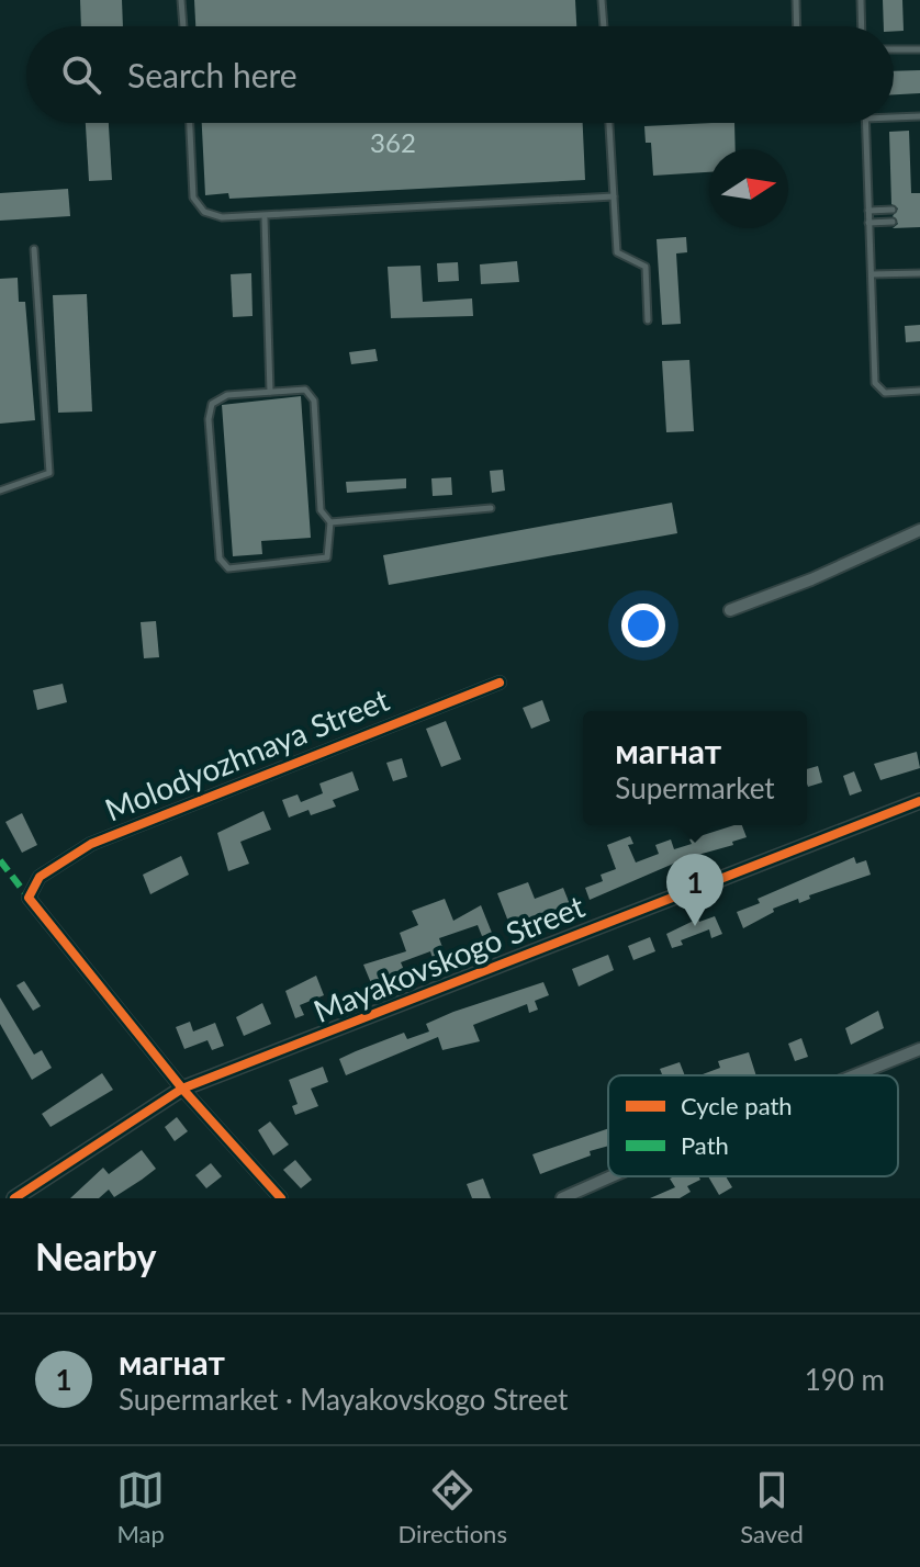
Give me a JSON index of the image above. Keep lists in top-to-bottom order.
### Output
{
  "streets": {
    "street": ["Molodyozhnaya Street", "Mayakovskogo Street"]
  },
  "crossings": [
    ["Molodyozhnaya Street", "Mayakovskogo Street"]
  ],
  "house_numbers": ["362"],
  "legend": ["Cycle path", "Path"],
  "north": "right",
  "page": {
    "search": "Search here",
    "popup": ["магнат", "Supermarket"],
    "pins": "1",
    "heading": "Nearby",
    "list": [
      {
        "mark": "1",
        "name": "магнат",
        "note": "Supermarket · Mayakovskogo Street",
        "value": "190 m"
      }
    ],
    "nav": ["Map", "Directions", "Saved"]
  }
}
